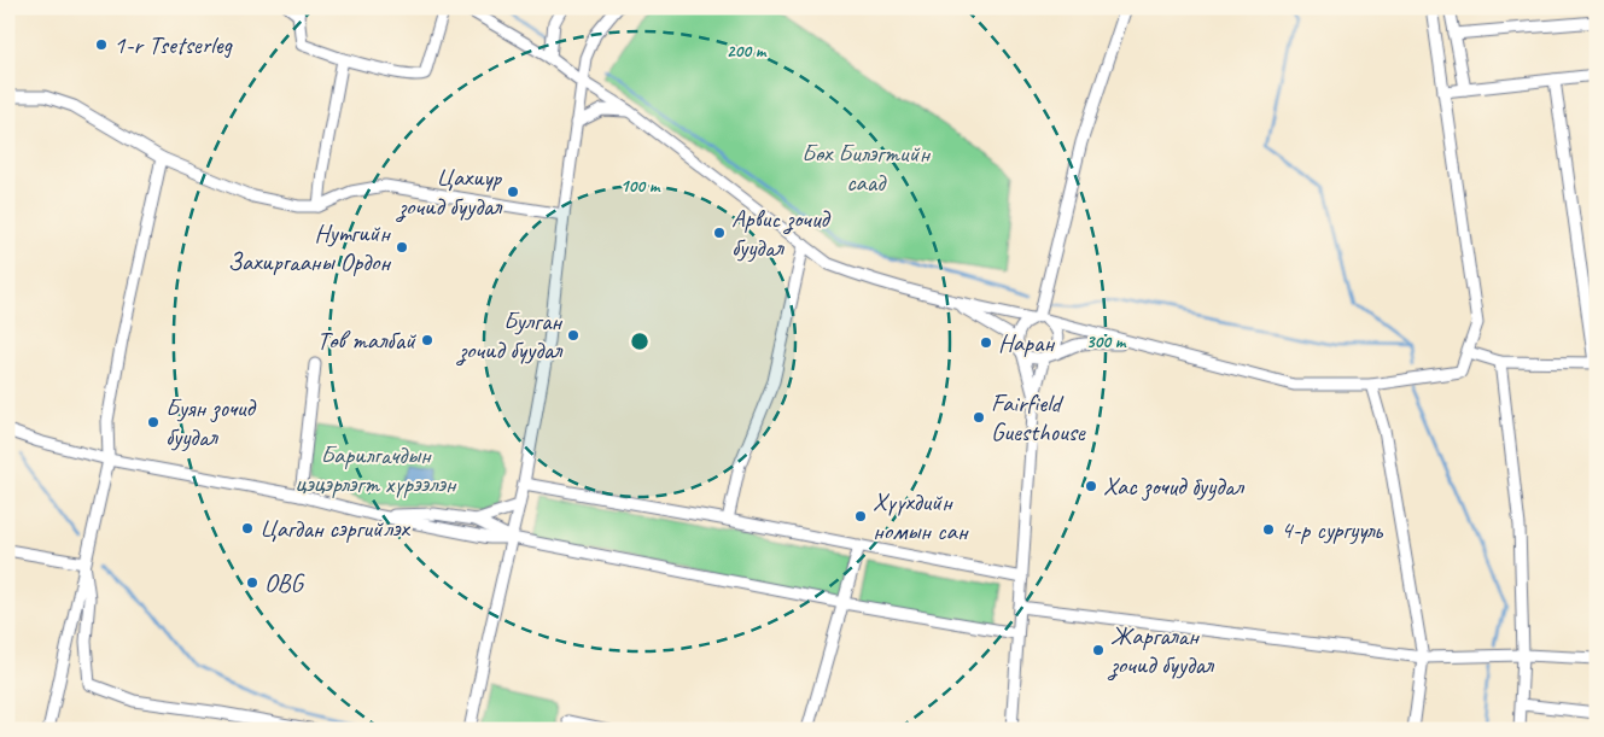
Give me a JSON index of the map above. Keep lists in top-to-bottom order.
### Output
{
  "parks": ["Бөх Билэгтийн саад", "Барилгачдын цэцэрлэгт хүрээлэн"],
  "places": [
    "1-r Tsetserleg",
    "Цахиур зочид буудал",
    "Арвис зочид буудал",
    "Нутгийн Захиргааны Ордон",
    "Булган зочид буудал",
    "Төв талбай",
    "Наран",
    "Fairfield Guesthouse",
    "Буян зочид буудал",
    "Хас зочид буудал",
    "Хүүхдийн номын сан",
    "Цагдан сэргийлэх",
    "4-р сургууль",
    "OBG",
    "Жаргалан зочид буудал"
  ],
  "rings": ["200 m", "100 m", "300 m"]
}
